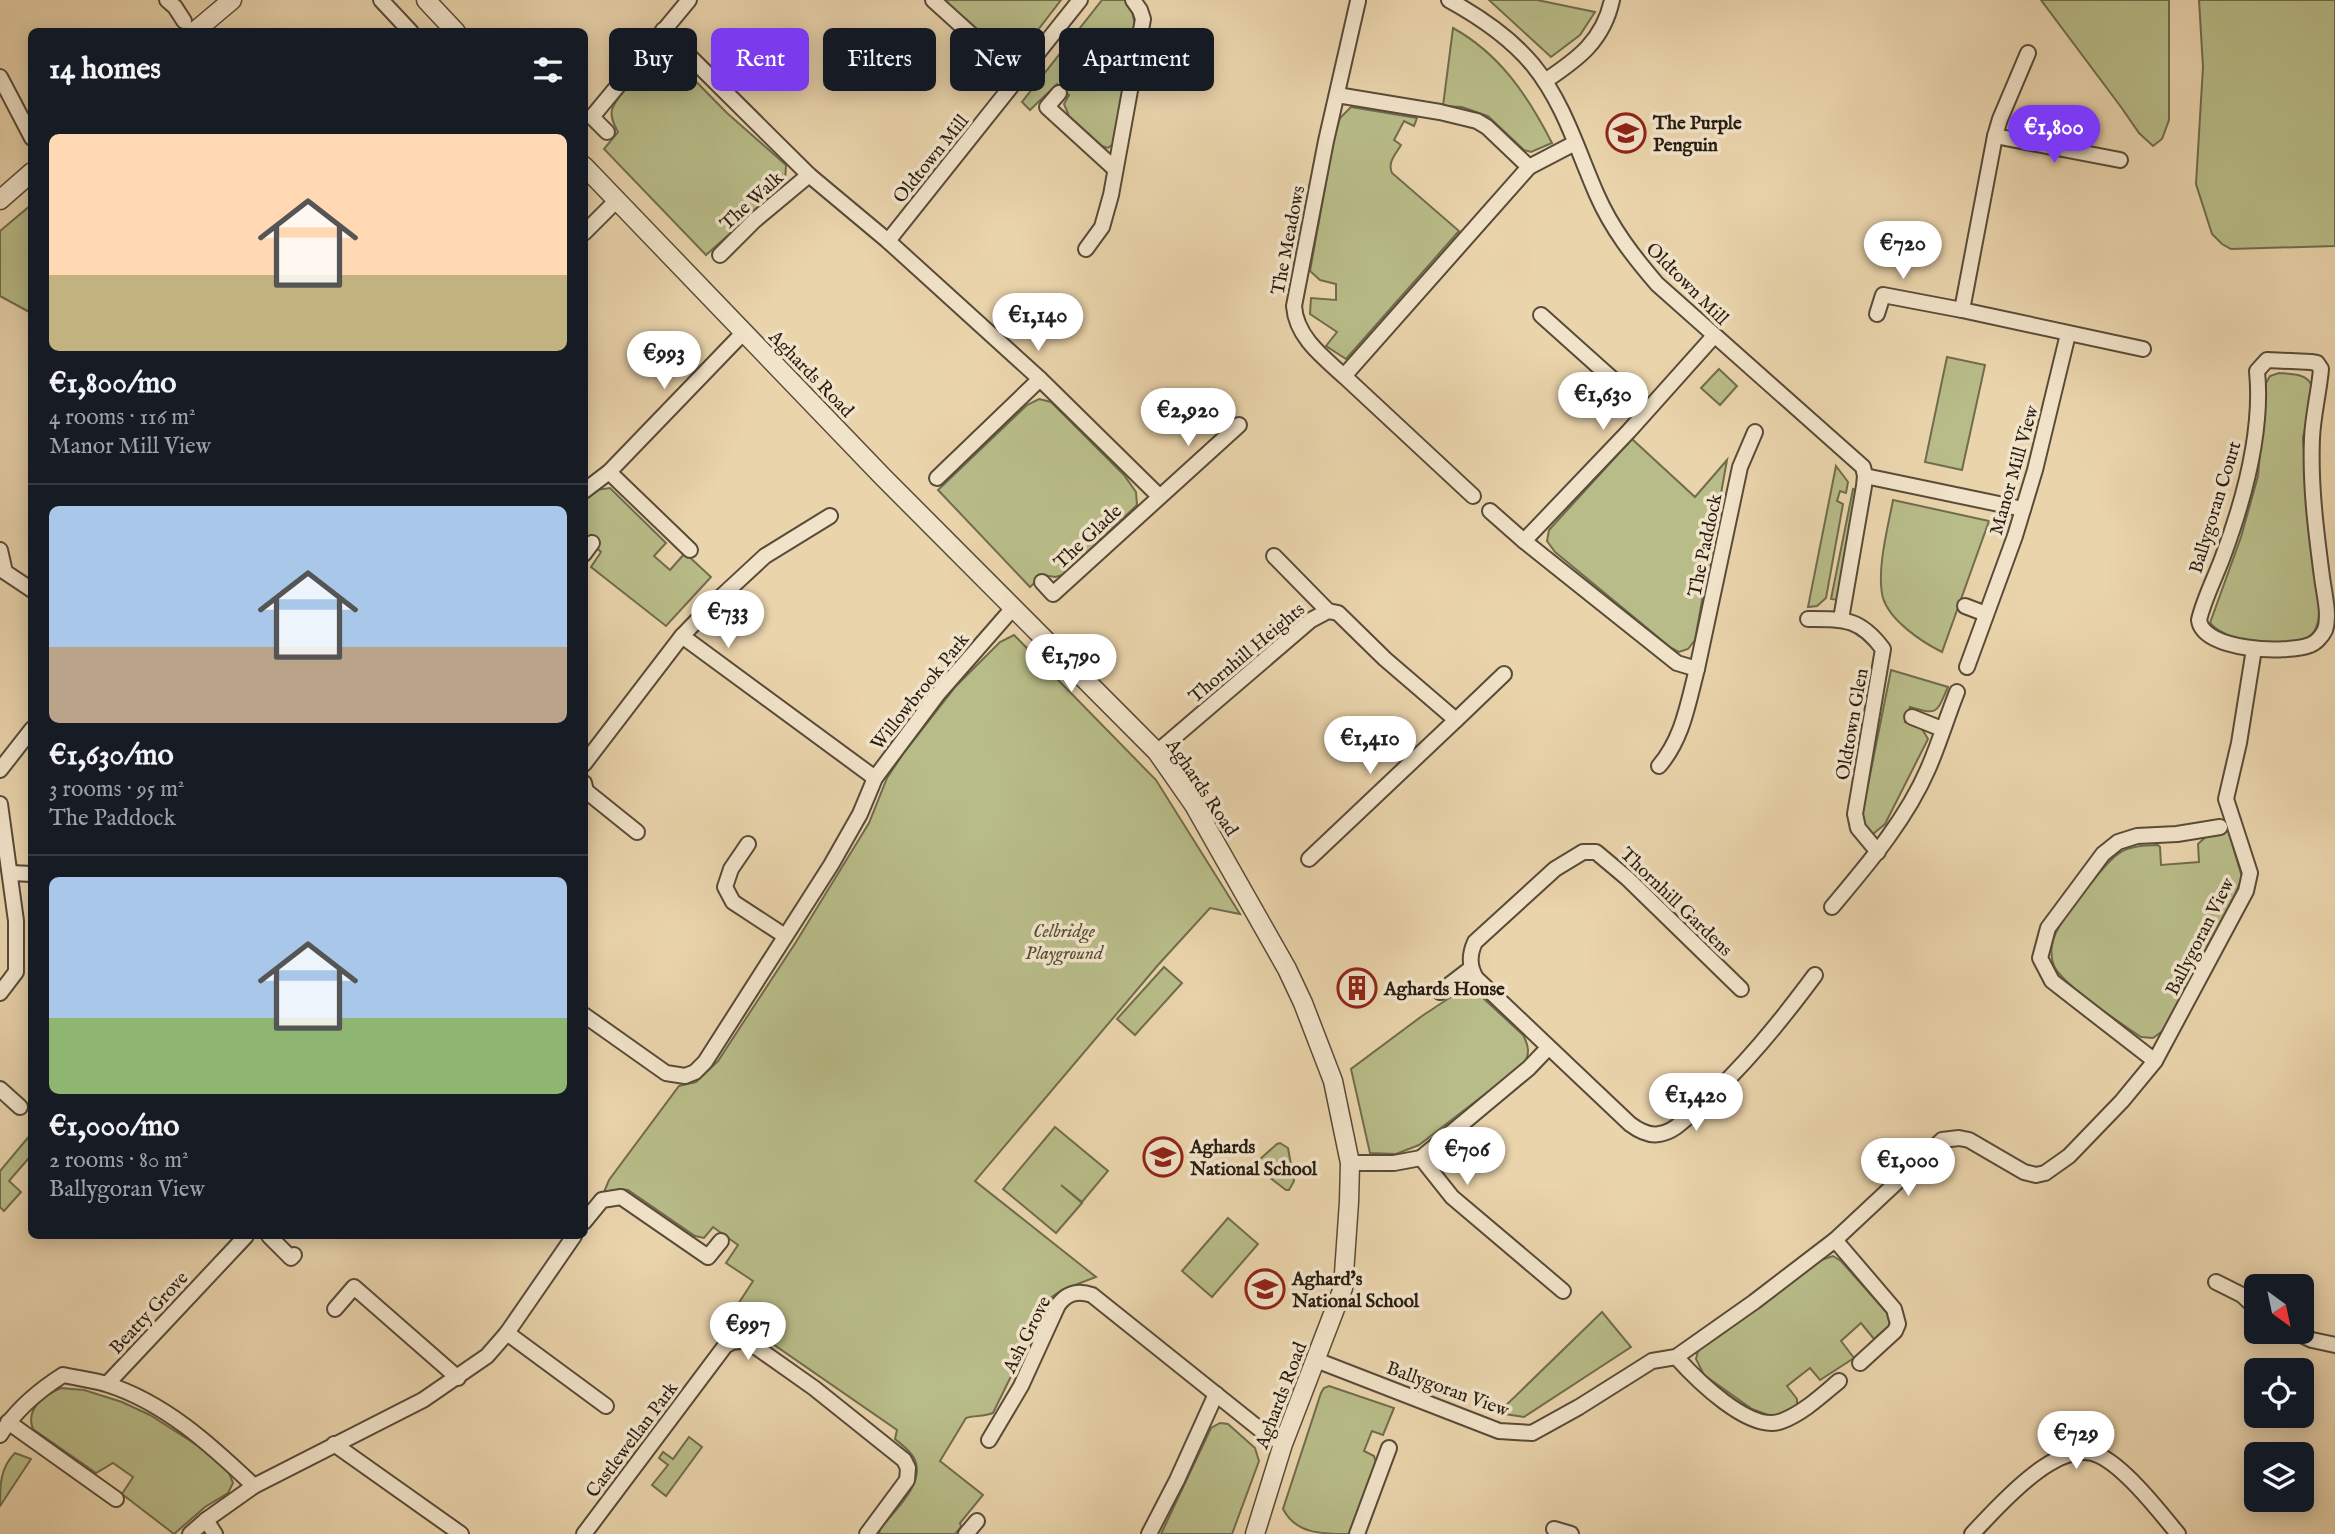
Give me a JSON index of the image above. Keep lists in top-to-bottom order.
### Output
{
  "streets": {
    "street": [
      "Oldtown Mill",
      "The Walk",
      "The Meadows",
      "Aghards Road",
      "Manor Mill View",
      "Ballygoran Court",
      "The Glade",
      "The Paddock",
      "Thornhill Heights",
      "Willowbrook Park",
      "Oldtown Glen",
      "Thornhill Gardens",
      "Ballygoran View",
      "Beatty Grove",
      "Ash Grove",
      "Castlewellan Park"
    ]
  },
  "crossings": [
    ["Oldtown Mill", "The Walk"],
    ["Aghards Road", "Thornhill Heights"],
    ["Aghards Road", "Willowbrook Park"],
    ["Aghards Road", "Ballygoran View"],
    ["Aghards Road", "Ash Grove"],
    ["Ballygoran Court", "Ballygoran View"]
  ],
  "parks": ["Celbridge Playground"],
  "places": {
    "school or university": ["The Purple Penguin", "Aghards National School", "Aghard's National School"],
    "building": ["Aghards House"]
  },
  "north": "bottom right",
  "page": {
    "chip": [
      "Buy",
      "Rent",
      "Filters",
      "New",
      "Apartment"
    ],
    "heading": "14 homes",
    "price": [
      "€1,800",
      "€720",
      "€1,140",
      "€993",
      "€1,630",
      "€2,920",
      "€733",
      "€1,790",
      "€1,410",
      "€1,420",
      "€706",
      "€1,000",
      "€997",
      "€729"
    ],
    "list": [
      {
        "name": "€1,800/mo",
        "note": "4 rooms · 116 m² · Manor Mill View"
      },
      {
        "name": "€1,630/mo",
        "note": "3 rooms · 95 m² · The Paddock"
      },
      {
        "name": "€1,000/mo",
        "note": "2 rooms · 80 m² · Ballygoran View"
      }
    ]
  }
}
